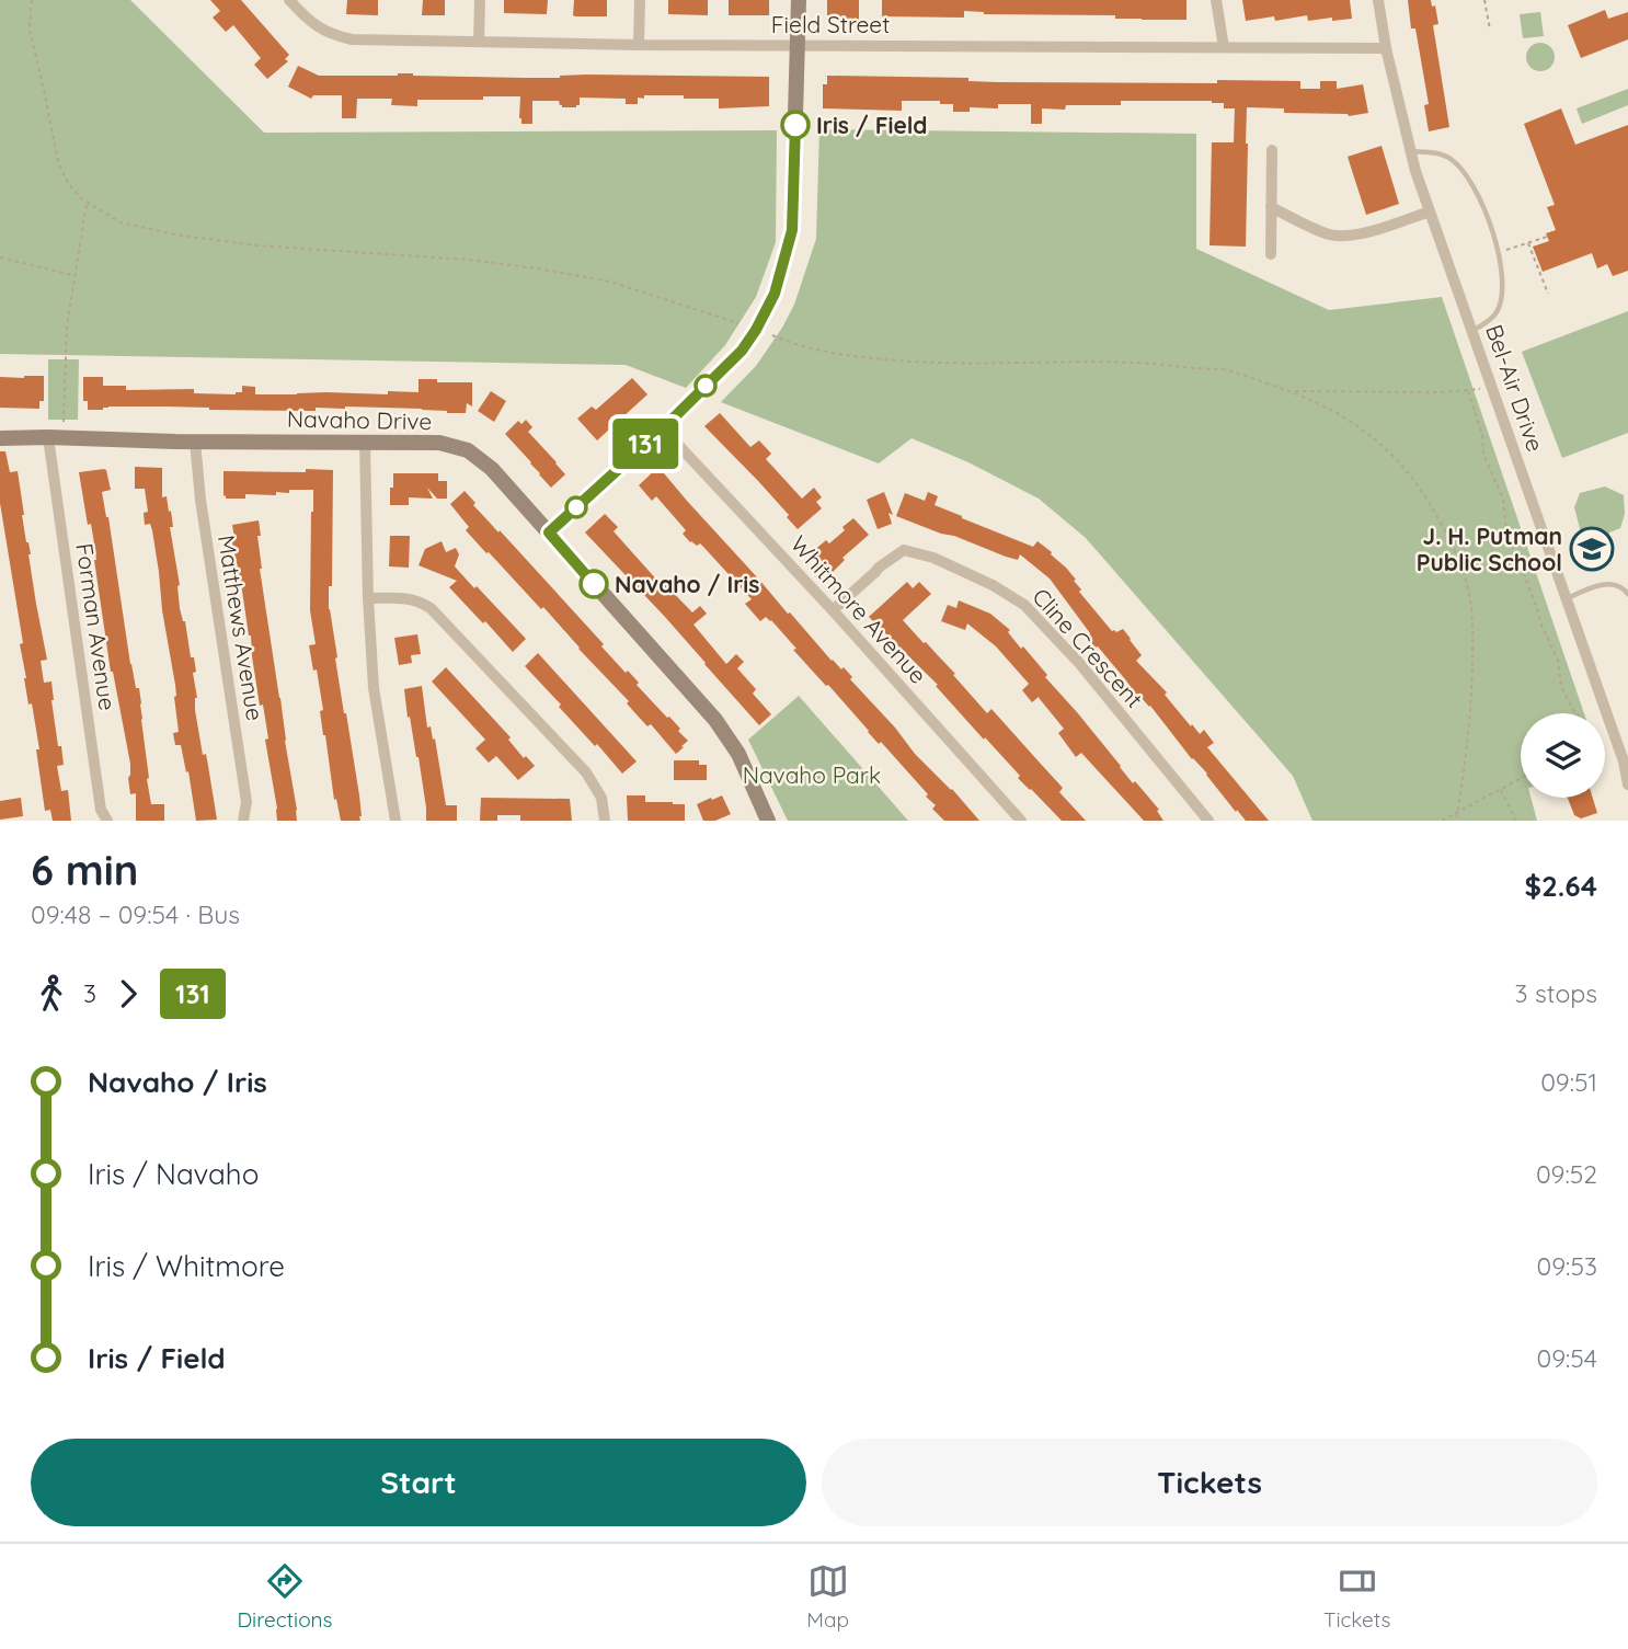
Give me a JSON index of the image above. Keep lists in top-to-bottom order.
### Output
{
  "streets": {
    "street": [
      "Field Street",
      "Bel-Air Drive",
      "Navaho Drive",
      "Whitmore Avenue",
      "Forman Avenue",
      "Matthews Avenue",
      "Cline Crescent"
    ]
  },
  "crossings": [
    ["Field Street", "Bel-Air Drive"],
    ["Navaho Drive", "Forman Avenue"],
    ["Navaho Drive", "Matthews Avenue"],
    ["Whitmore Avenue", "Cline Crescent"]
  ],
  "parks": ["Navaho Park"],
  "places": {
    "other": ["Iris / Field", "Navaho / Iris"],
    "school or university": ["J. H. Putman Public School"]
  },
  "lines": ["bus line 131"],
  "page": {
    "on_map": "131",
    "heading": ["6 min", "09:48 – 09:54 · Bus", "$2.64"],
    "legs": ["3", "131", "3 stops"],
    "list": [
      {
        "name": "Navaho / Iris",
        "value": "09:51"
      },
      {
        "name": "Iris / Navaho",
        "value": "09:52"
      },
      {
        "name": "Iris / Whitmore",
        "value": "09:53"
      },
      {
        "name": "Iris / Field",
        "value": "09:54"
      }
    ],
    "buttons": ["Start", "Tickets"],
    "tabs": ["Directions", "Map", "Tickets"]
  }
}
